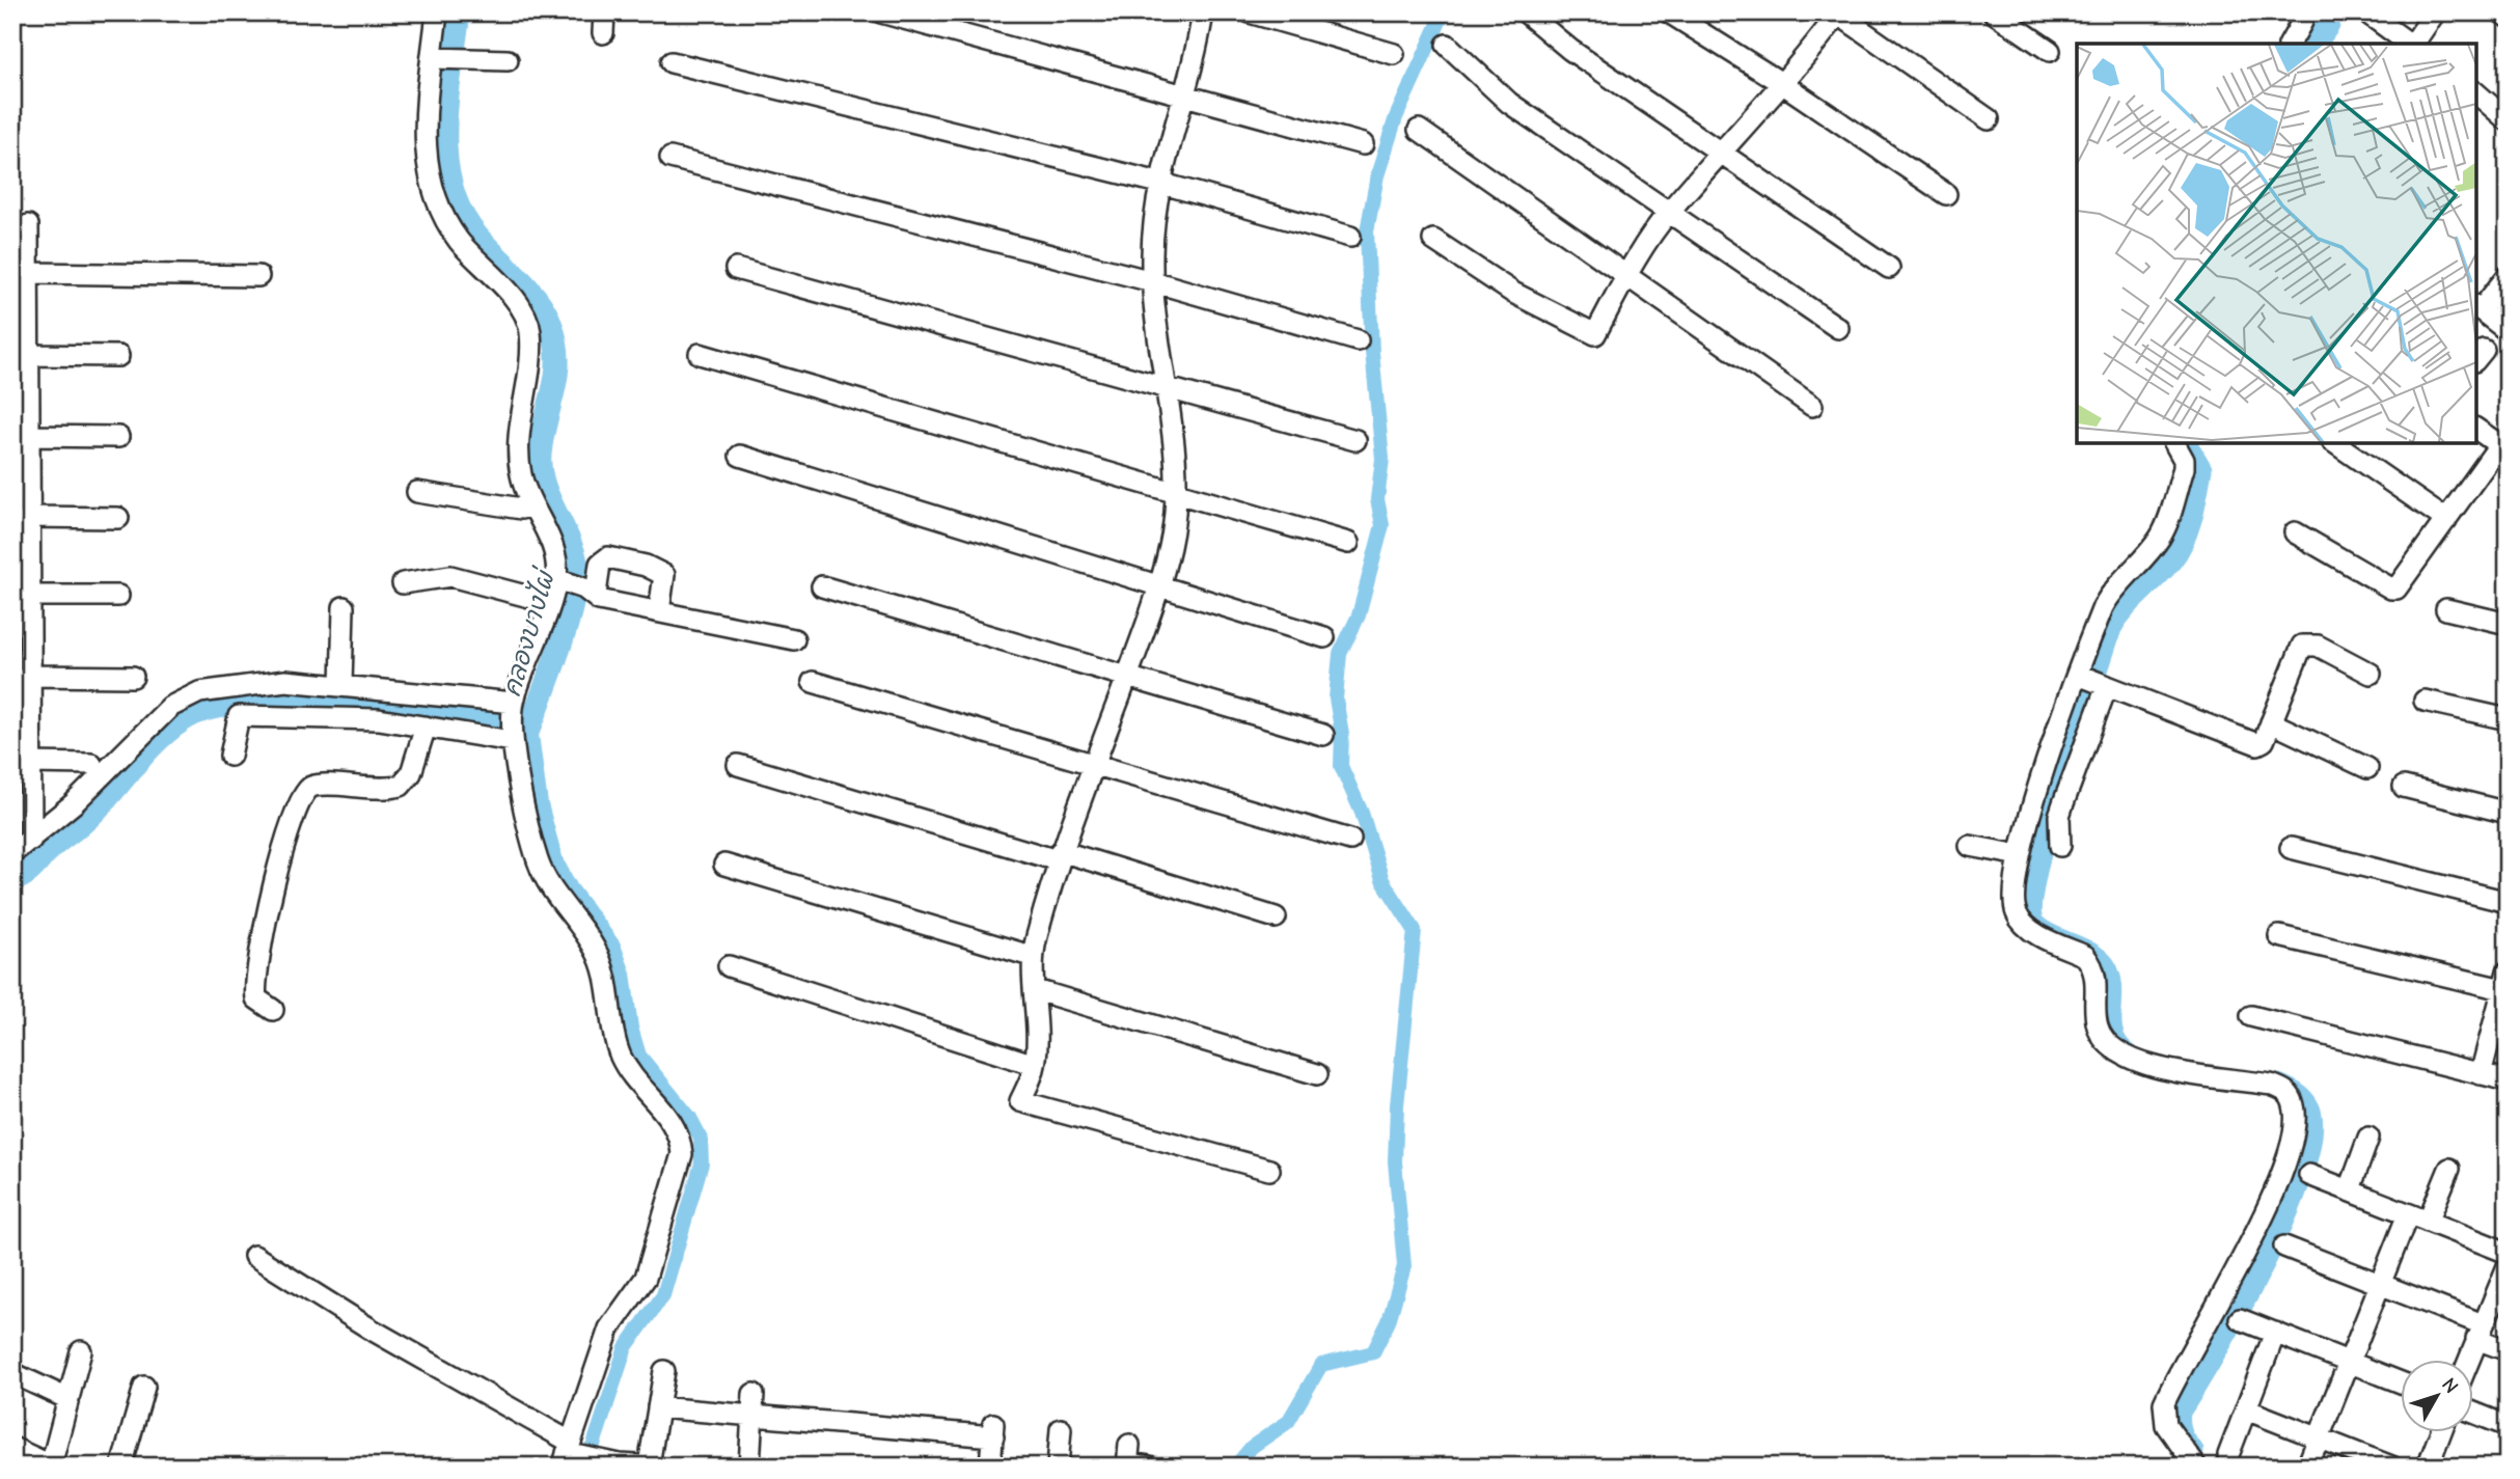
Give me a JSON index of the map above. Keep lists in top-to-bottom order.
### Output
{
  "water": ["คลองบางไผ่"],
  "north": "top right"
}
